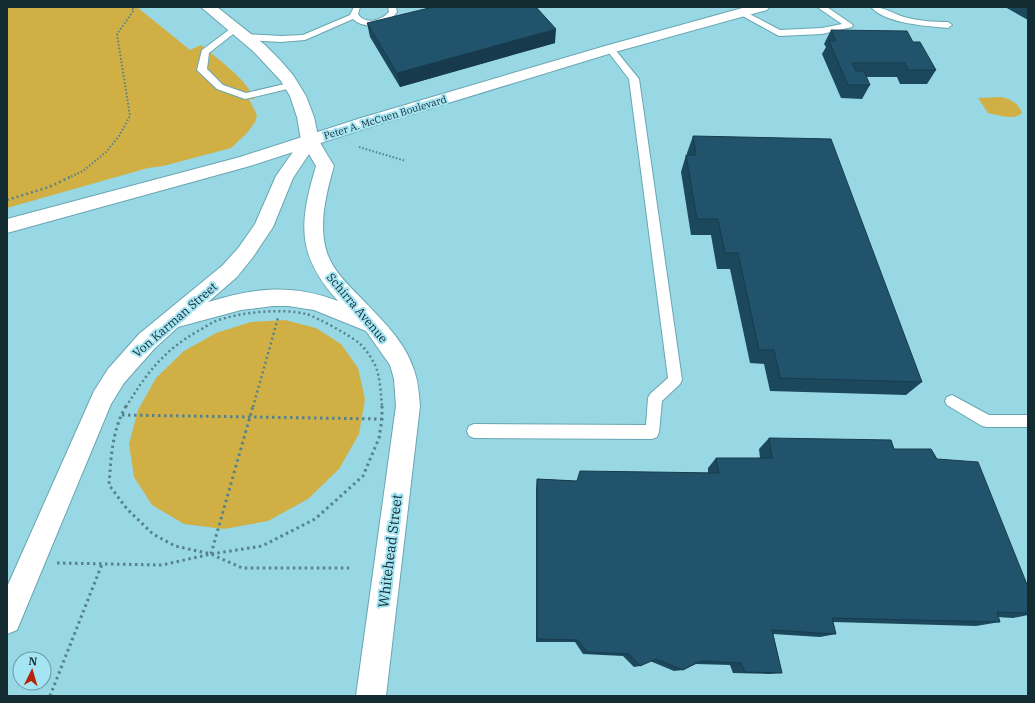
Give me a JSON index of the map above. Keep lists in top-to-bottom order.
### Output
{
  "streets": {
    "street": [
      "Peter A. McCuen Boulevard",
      "Schirra Avenue",
      "Von Karman Street",
      "Whitehead Street"
    ]
  },
  "crossings": [
    ["Peter A. McCuen Boulevard", "Schirra Avenue"],
    ["Peter A. McCuen Boulevard", "Von Karman Street"],
    ["Schirra Avenue", "Von Karman Street"],
    ["Schirra Avenue", "Whitehead Street"]
  ],
  "north": "top"
}
